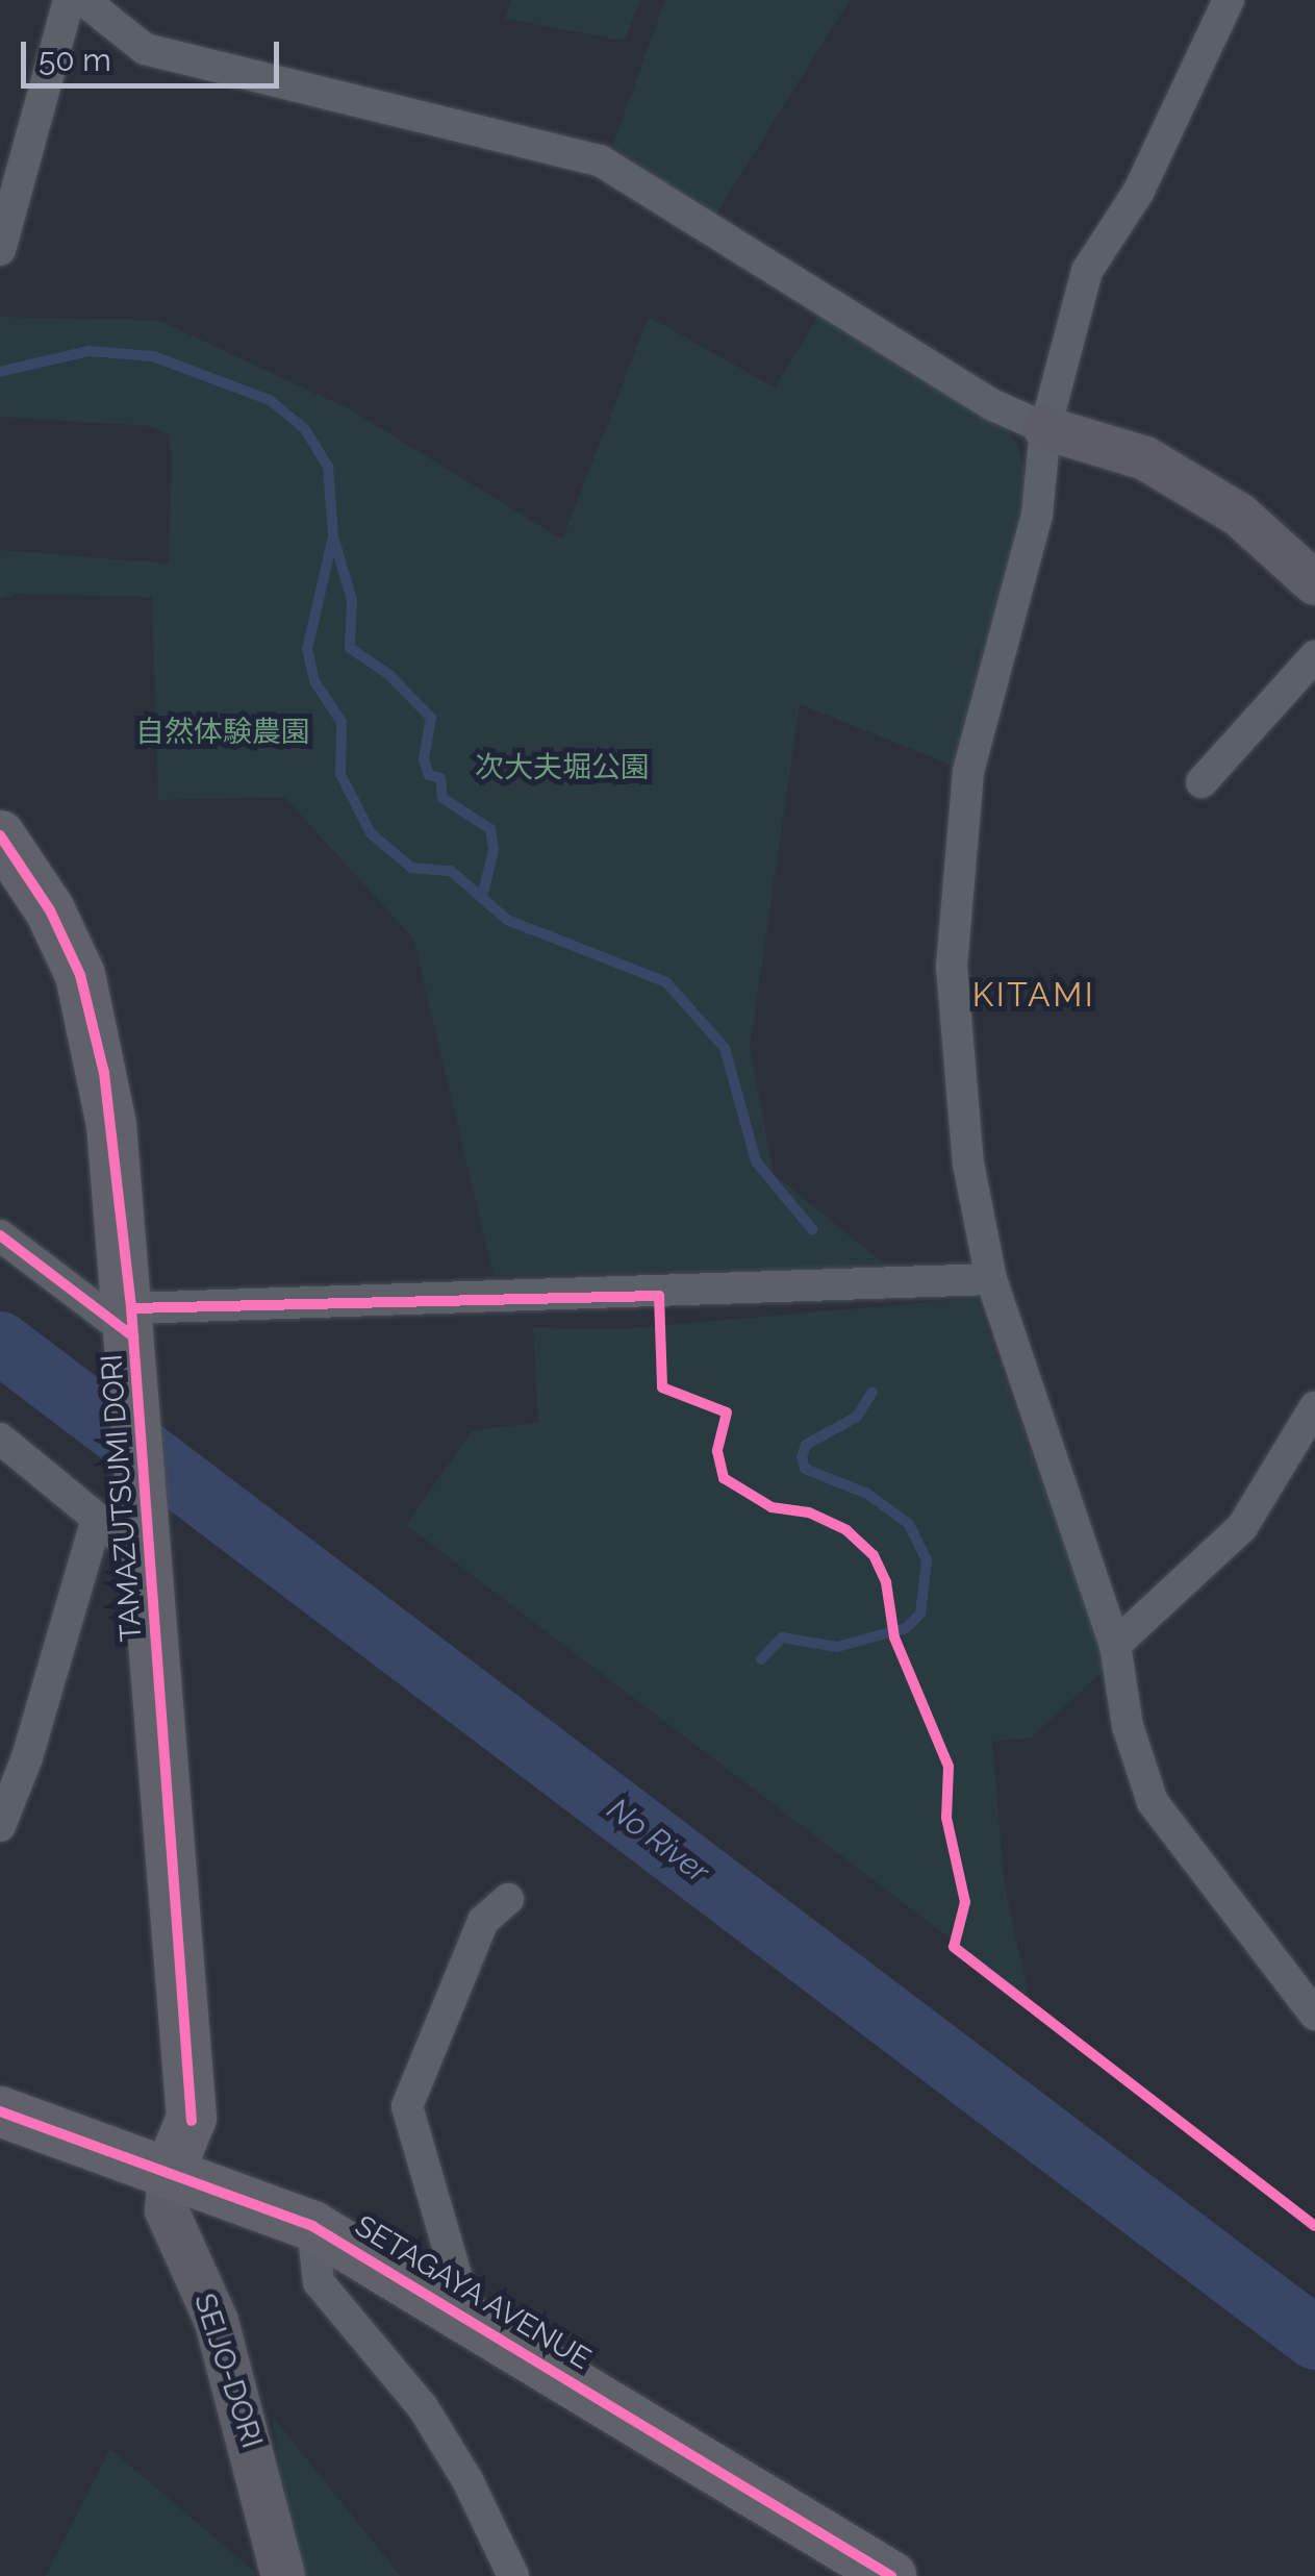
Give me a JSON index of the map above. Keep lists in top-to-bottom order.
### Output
{
  "streets": {
    "main road": ["TAMAZUTSUMI DORI", "SETAGAYA AVENUE"],
    "street": ["SEIJO-DORI"]
  },
  "crossings": [
    ["TAMAZUTSUMI DORI", "SETAGAYA AVENUE"],
    ["TAMAZUTSUMI DORI", "SEIJO-DORI"],
    ["SETAGAYA AVENUE", "SEIJO-DORI"]
  ],
  "districts": ["KITAMI"],
  "water": ["No River"],
  "parks": ["自然体験農園", "次大夫堀公園"],
  "scale_bar": "50 m"
}
